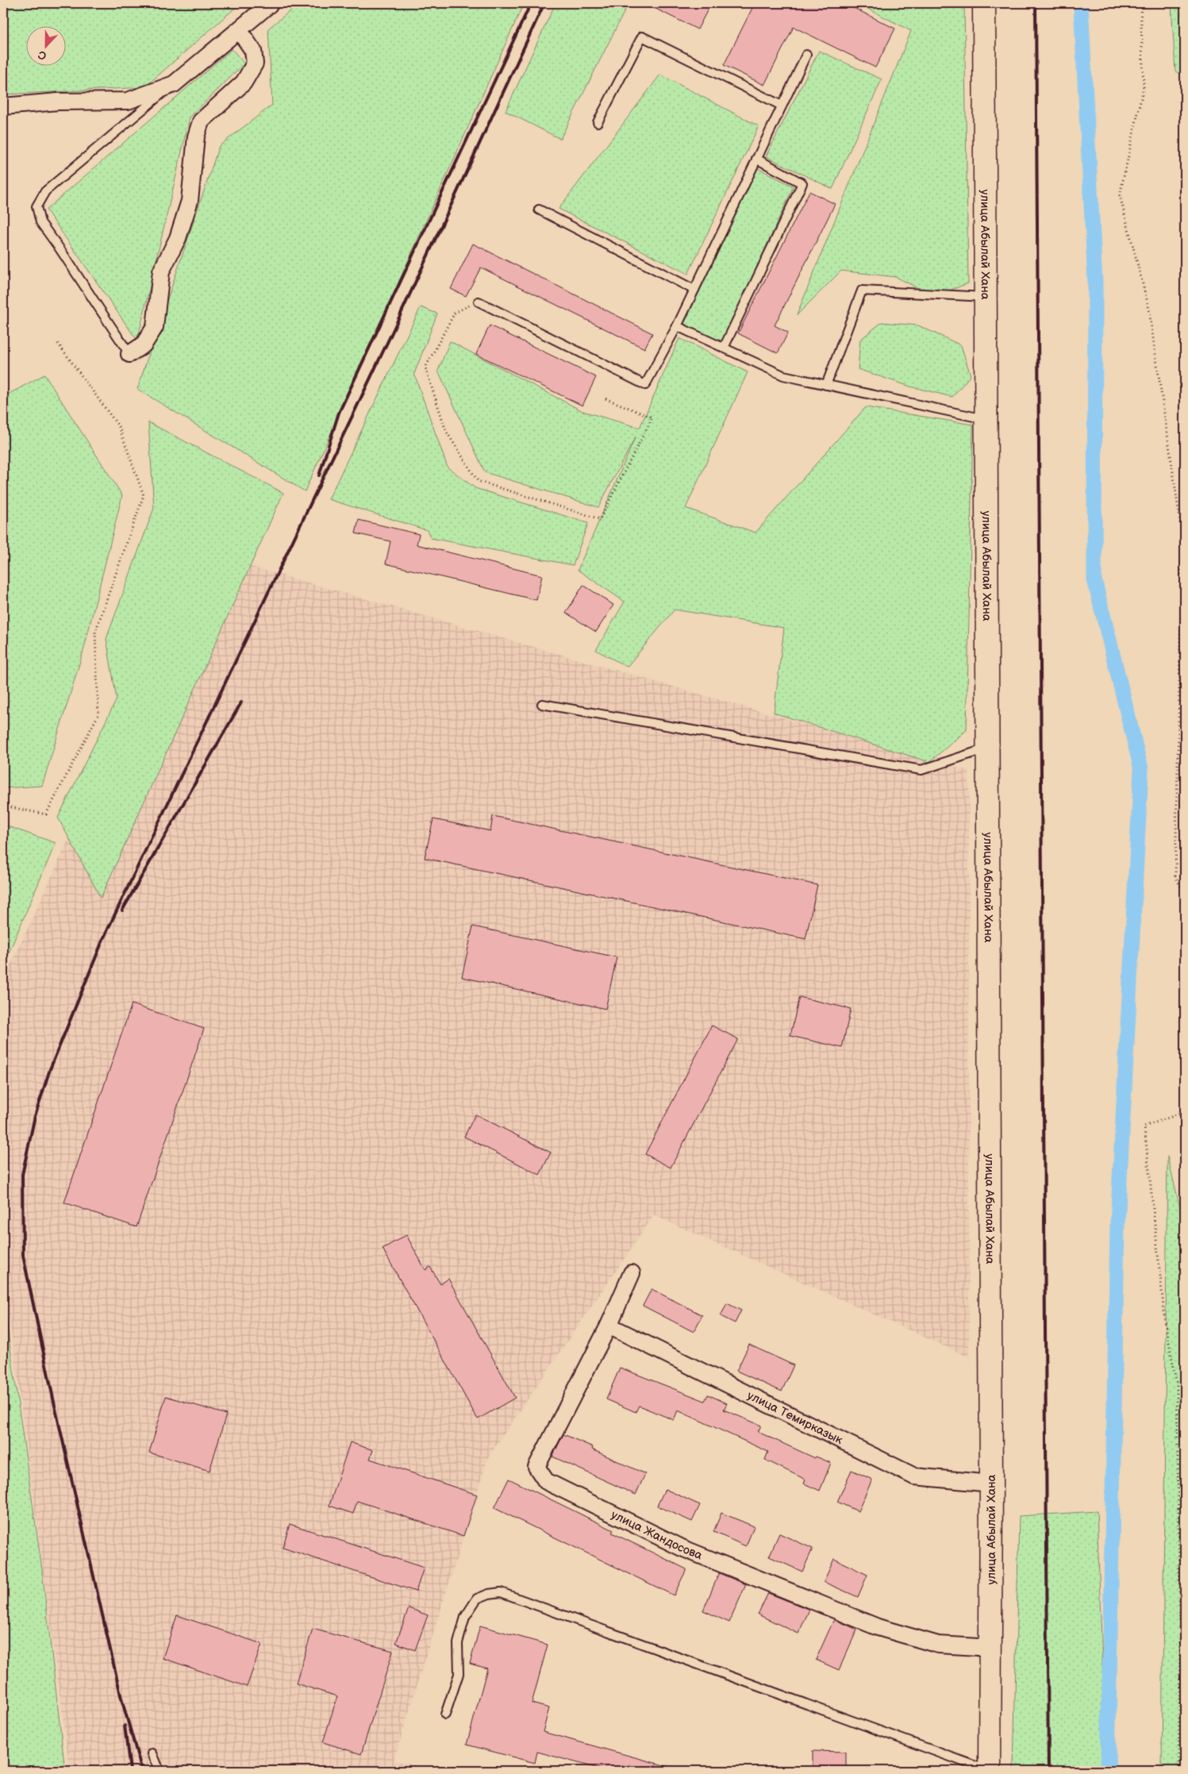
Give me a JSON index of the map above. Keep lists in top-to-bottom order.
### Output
{
  "streets": {
    "main road": ["улица Абылай Хана"],
    "street": ["улица Темирказык", "улица Жандосова"]
  },
  "crossings": [
    ["улица Абылай Хана", "улица Темирказык"],
    ["улица Абылай Хана", "улица Жандосова"],
    ["улица Темирказык", "улица Жандосова"]
  ],
  "north": "bottom"
}
